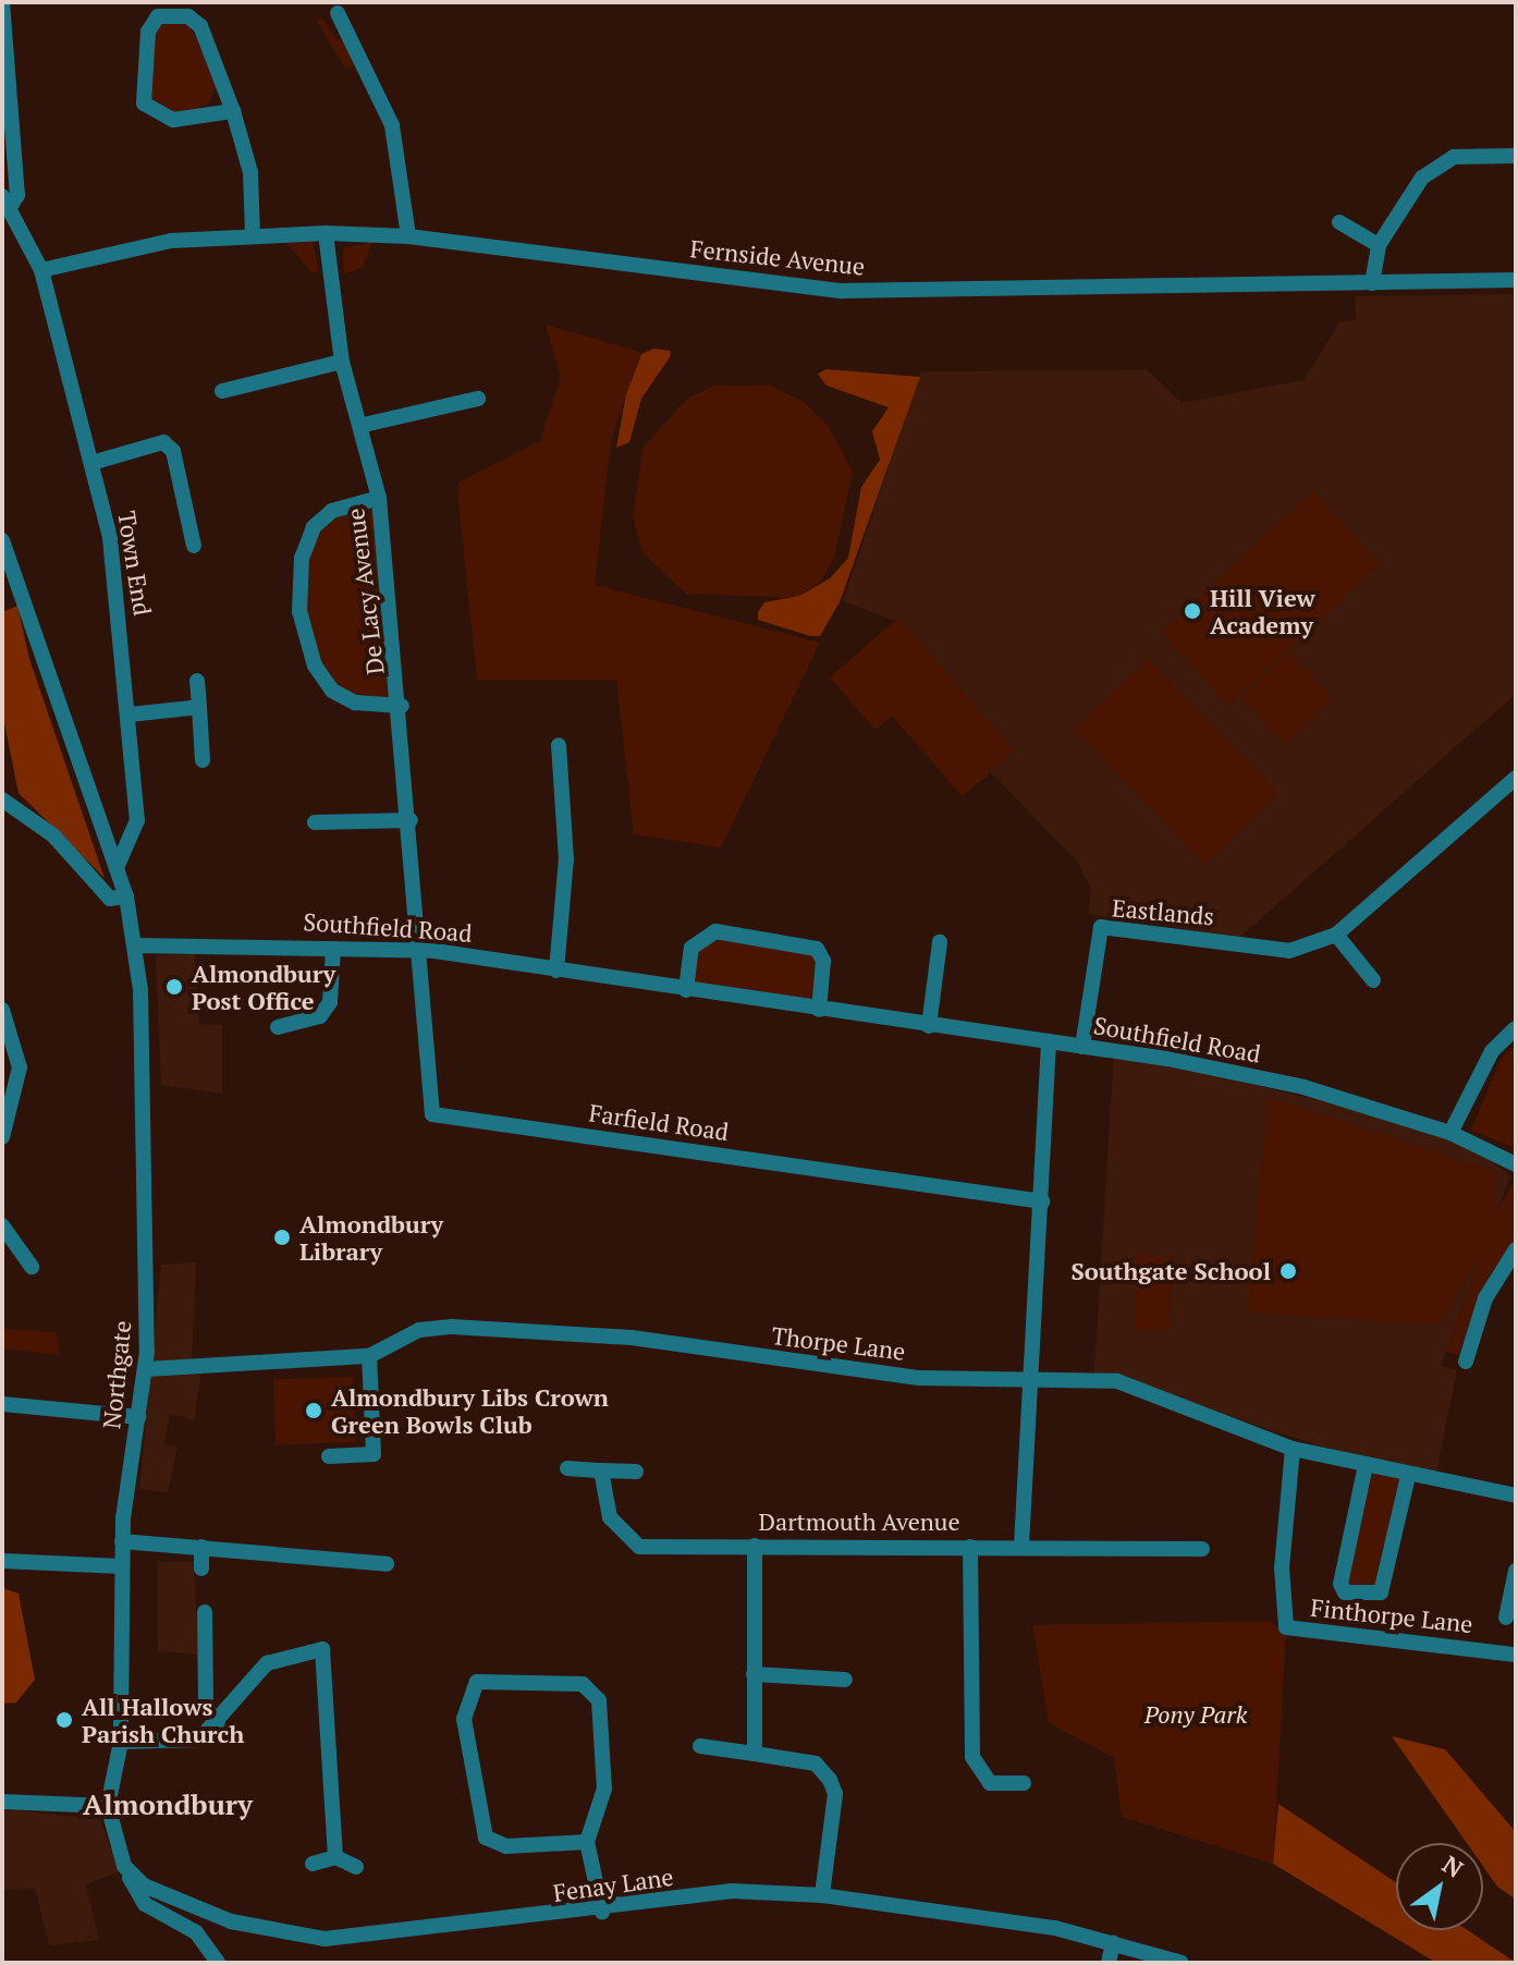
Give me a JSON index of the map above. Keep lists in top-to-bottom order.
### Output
{
  "streets": {
    "street": [
      "Fernside Avenue",
      "Town End",
      "De Lacy Avenue",
      "Eastlands",
      "Southfield Road",
      "Farfield Road",
      "Thorpe Lane",
      "Northgate",
      "Dartmouth Avenue",
      "Finthorpe Lane",
      "Fenay Lane"
    ]
  },
  "crossings": [
    ["Fernside Avenue", "Town End"],
    ["Fernside Avenue", "De Lacy Avenue"],
    ["Town End", "Northgate"],
    ["De Lacy Avenue", "Southfield Road"],
    ["De Lacy Avenue", "Farfield Road"],
    ["Eastlands", "Southfield Road"],
    ["Southfield Road", "Farfield Road"],
    ["Southfield Road", "Northgate"],
    ["Thorpe Lane", "Northgate"],
    ["Thorpe Lane", "Finthorpe Lane"]
  ],
  "districts": ["Almondbury"],
  "parks": ["Pony Park"],
  "places": [
    "Hill View Academy",
    "Almondbury Post Office",
    "Almondbury Library",
    "Southgate School",
    "Almondbury Libs Crown Green Bowls Club",
    "All Hallows Parish Church"
  ],
  "north": "top right"
}
